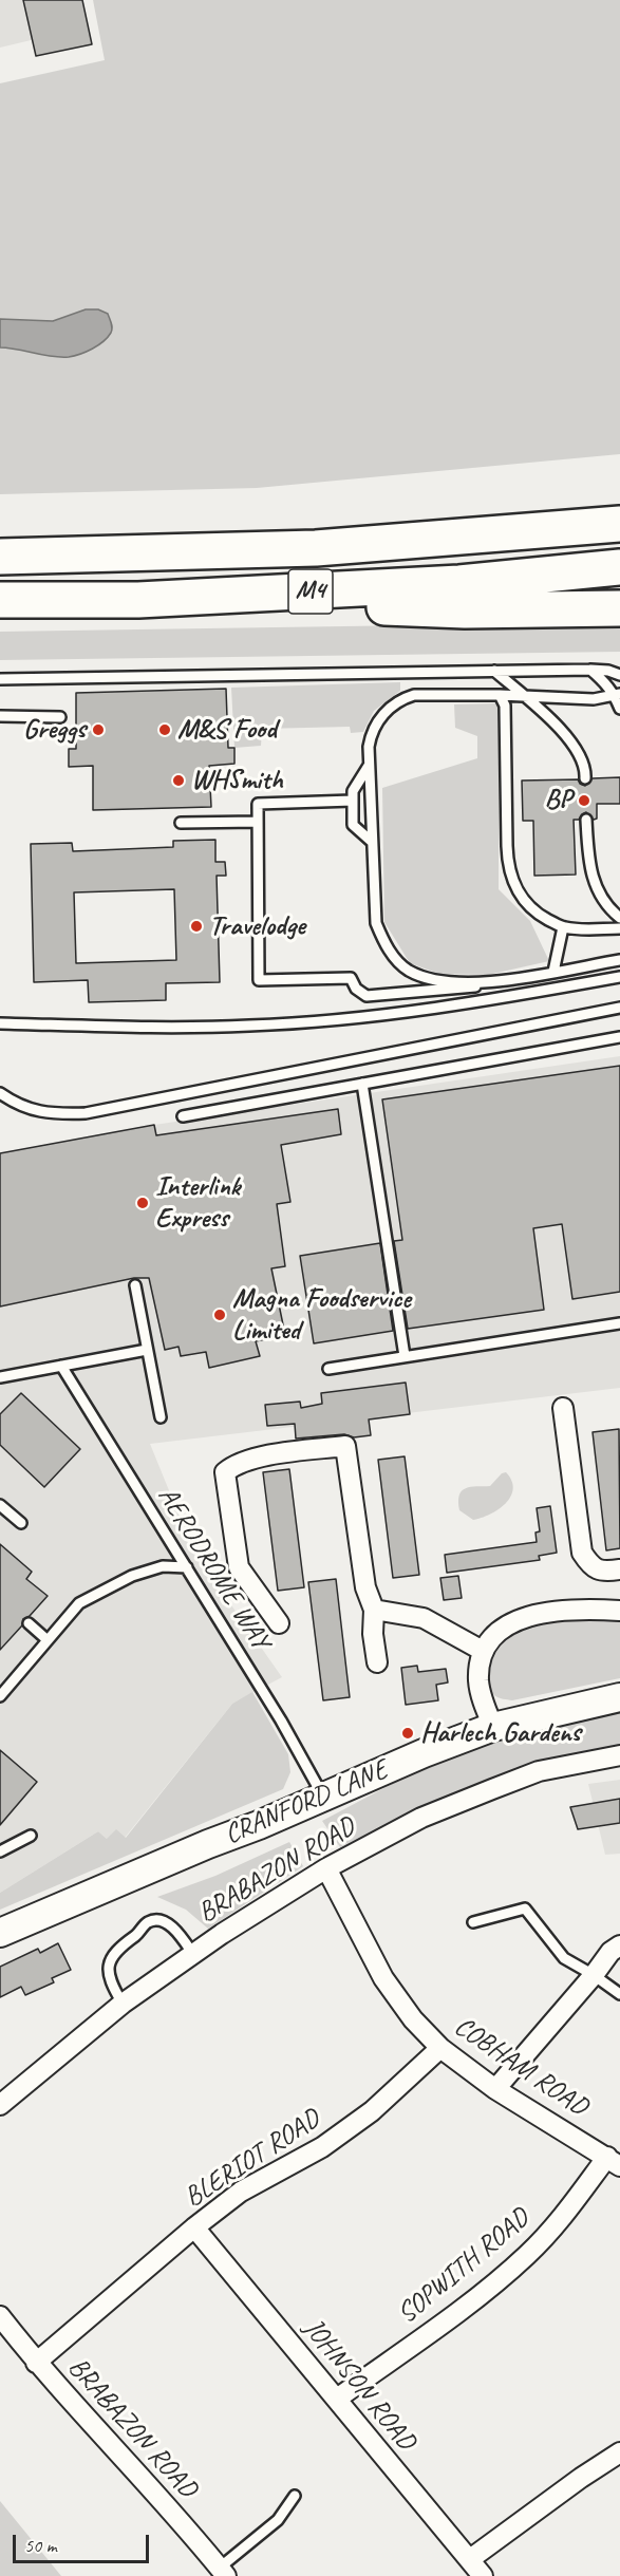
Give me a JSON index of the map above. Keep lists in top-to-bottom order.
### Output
{
  "streets": {
    "highway": ["M4"],
    "street": [
      "CRANFORD LANE",
      "BRABAZON ROAD",
      "COBHAM ROAD",
      "BLERIOT ROAD",
      "SOPWITH ROAD",
      "JOHNSON ROAD"
    ],
    "lane": ["AERODROME WAY"]
  },
  "crossings": [
    ["AERODROME WAY", "CRANFORD LANE"],
    ["BRABAZON ROAD", "COBHAM ROAD"],
    ["BRABAZON ROAD", "BLERIOT ROAD"],
    ["COBHAM ROAD", "BLERIOT ROAD"],
    ["COBHAM ROAD", "SOPWITH ROAD"],
    ["BLERIOT ROAD", "JOHNSON ROAD"],
    ["SOPWITH ROAD", "JOHNSON ROAD"]
  ],
  "places": [
    "Greggs",
    "M&S Food",
    "WHSmith",
    "BP",
    "Travelodge",
    "Interlink Express",
    "Magna Foodservice Limited",
    "Harlech Gardens"
  ],
  "scale_bar": "50 m"
}
